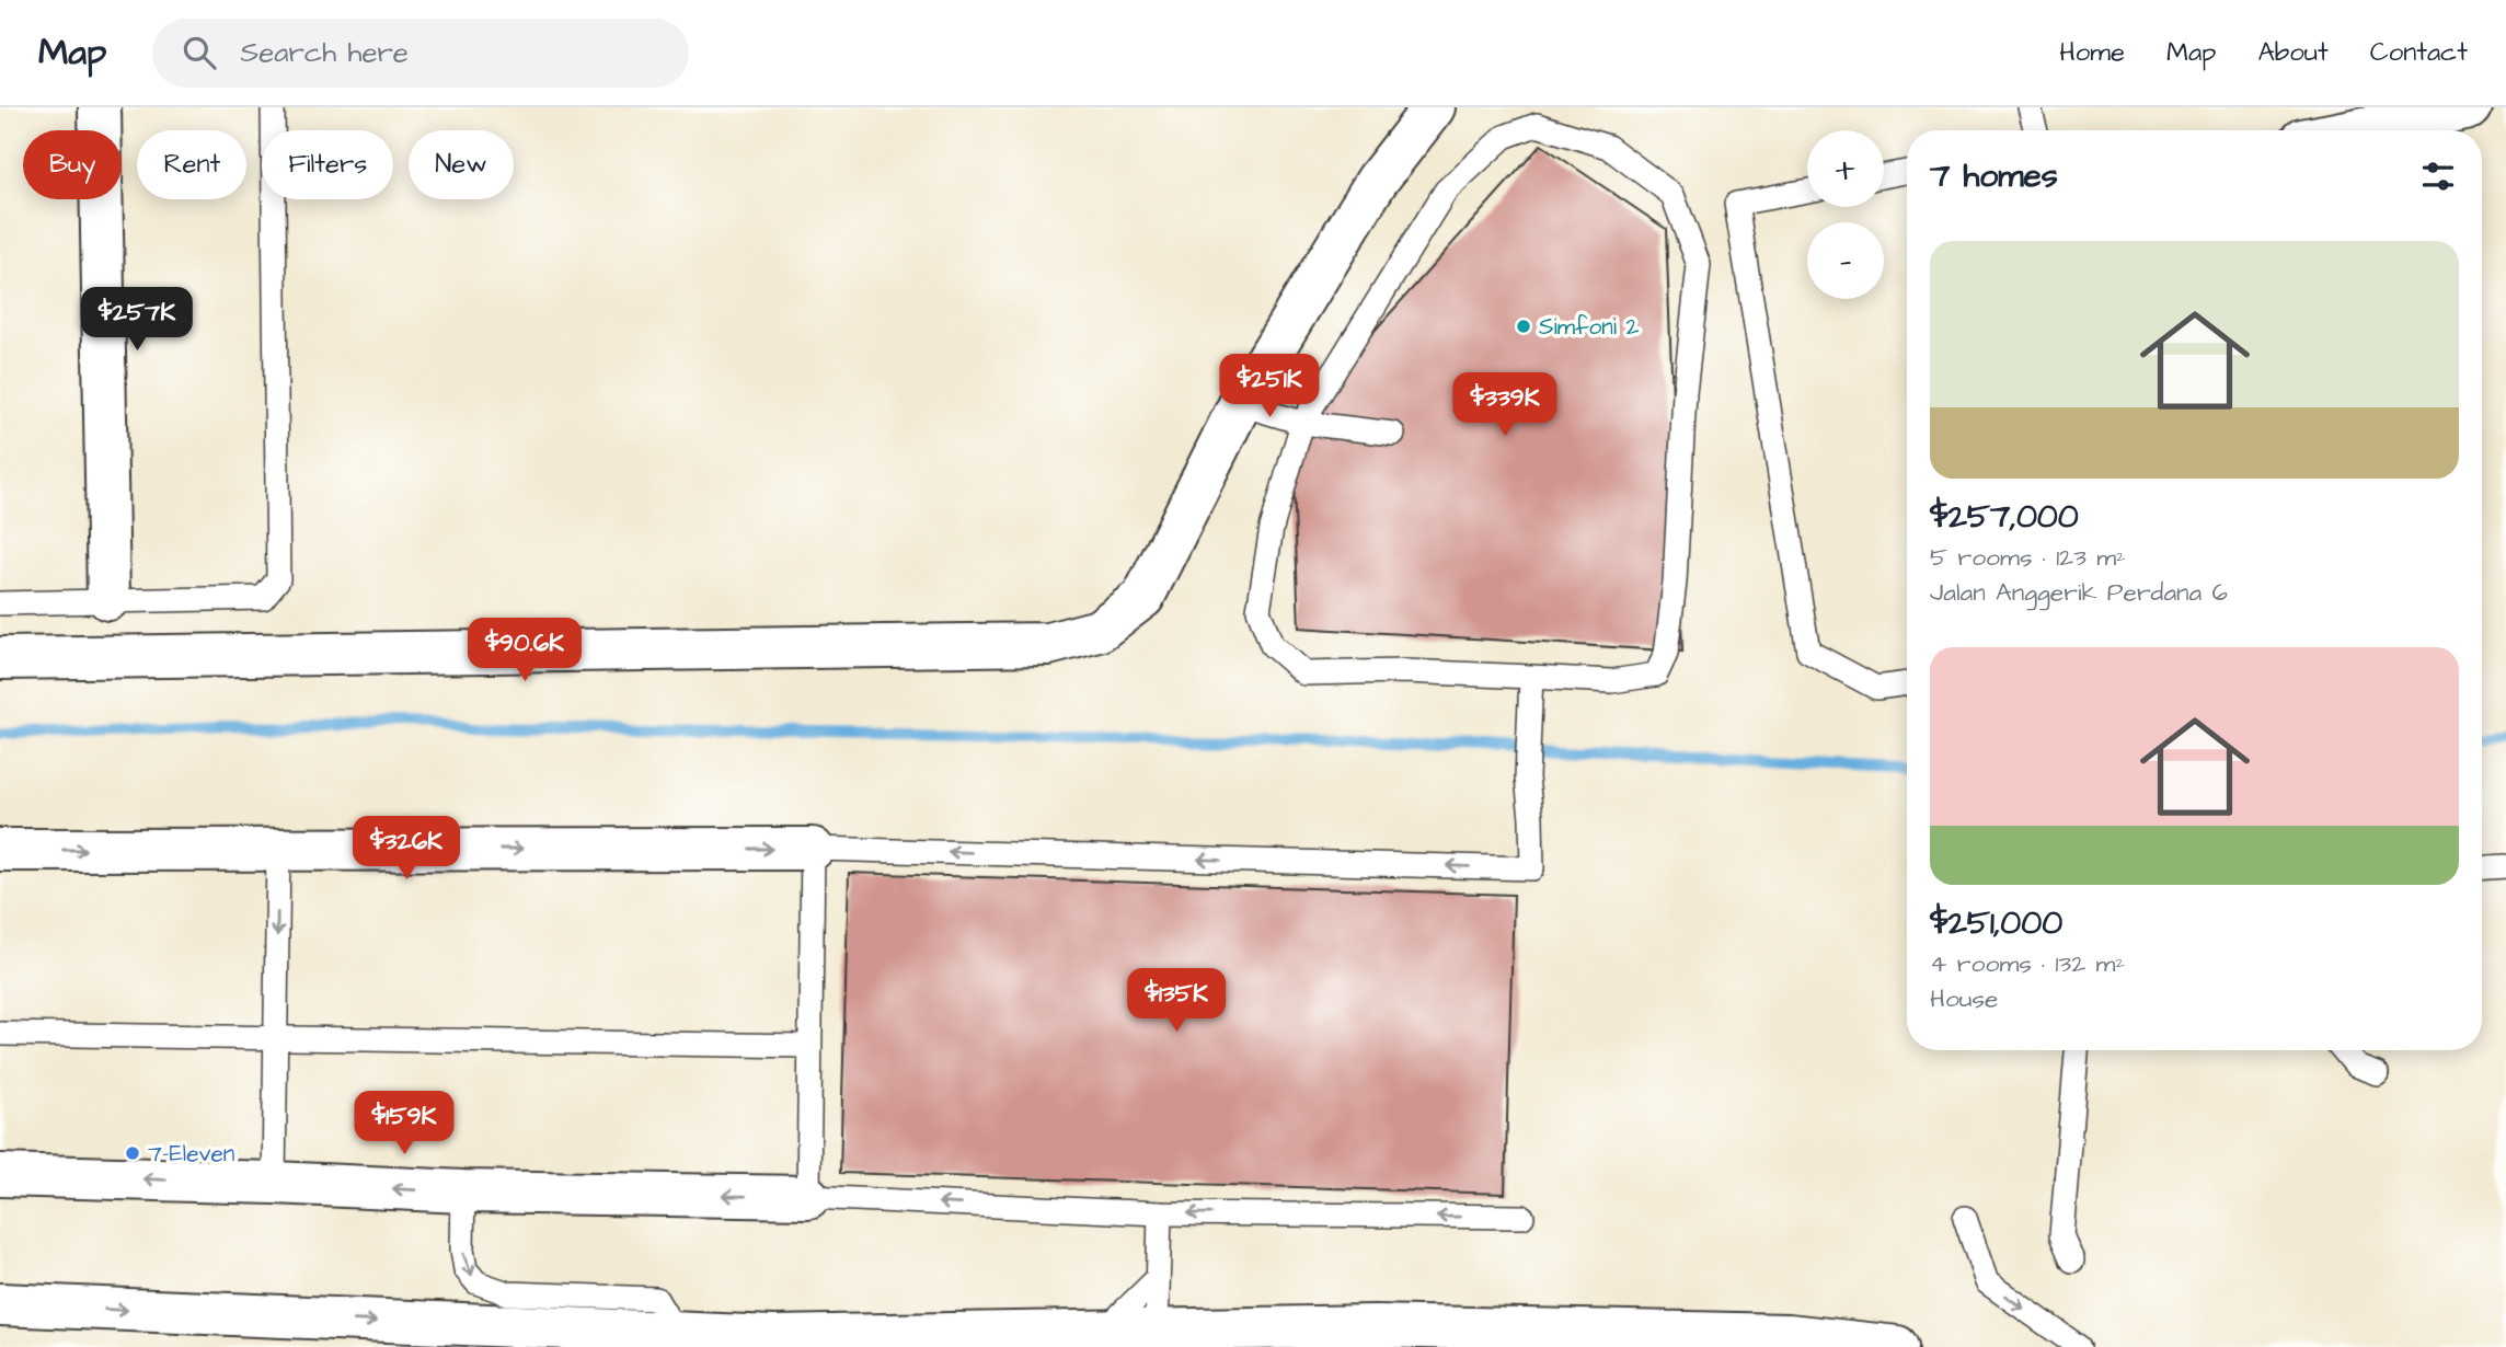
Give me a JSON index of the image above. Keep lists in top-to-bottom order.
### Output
{
  "places": ["Simfoni 2", "7-Eleven"],
  "page": {
    "header": "Map",
    "search": "Search here",
    "nav": [
      "Home",
      "Map",
      "About",
      "Contact"
    ],
    "map_buttons": ["+", "−"],
    "chip": [
      "Buy",
      "Rent",
      "Filters",
      "New"
    ],
    "heading": "7 homes",
    "list": [
      {
        "name": "$257,000",
        "note": "5 rooms · 123 m² · Jalan Anggerik Perdana 6"
      },
      {
        "name": "$251,000",
        "note": "4 rooms · 132 m² · House"
      }
    ],
    "price": [
      "$257K",
      "$251K",
      "$339K",
      "$90.6K",
      "$326K",
      "$135K",
      "$159K"
    ]
  }
}
